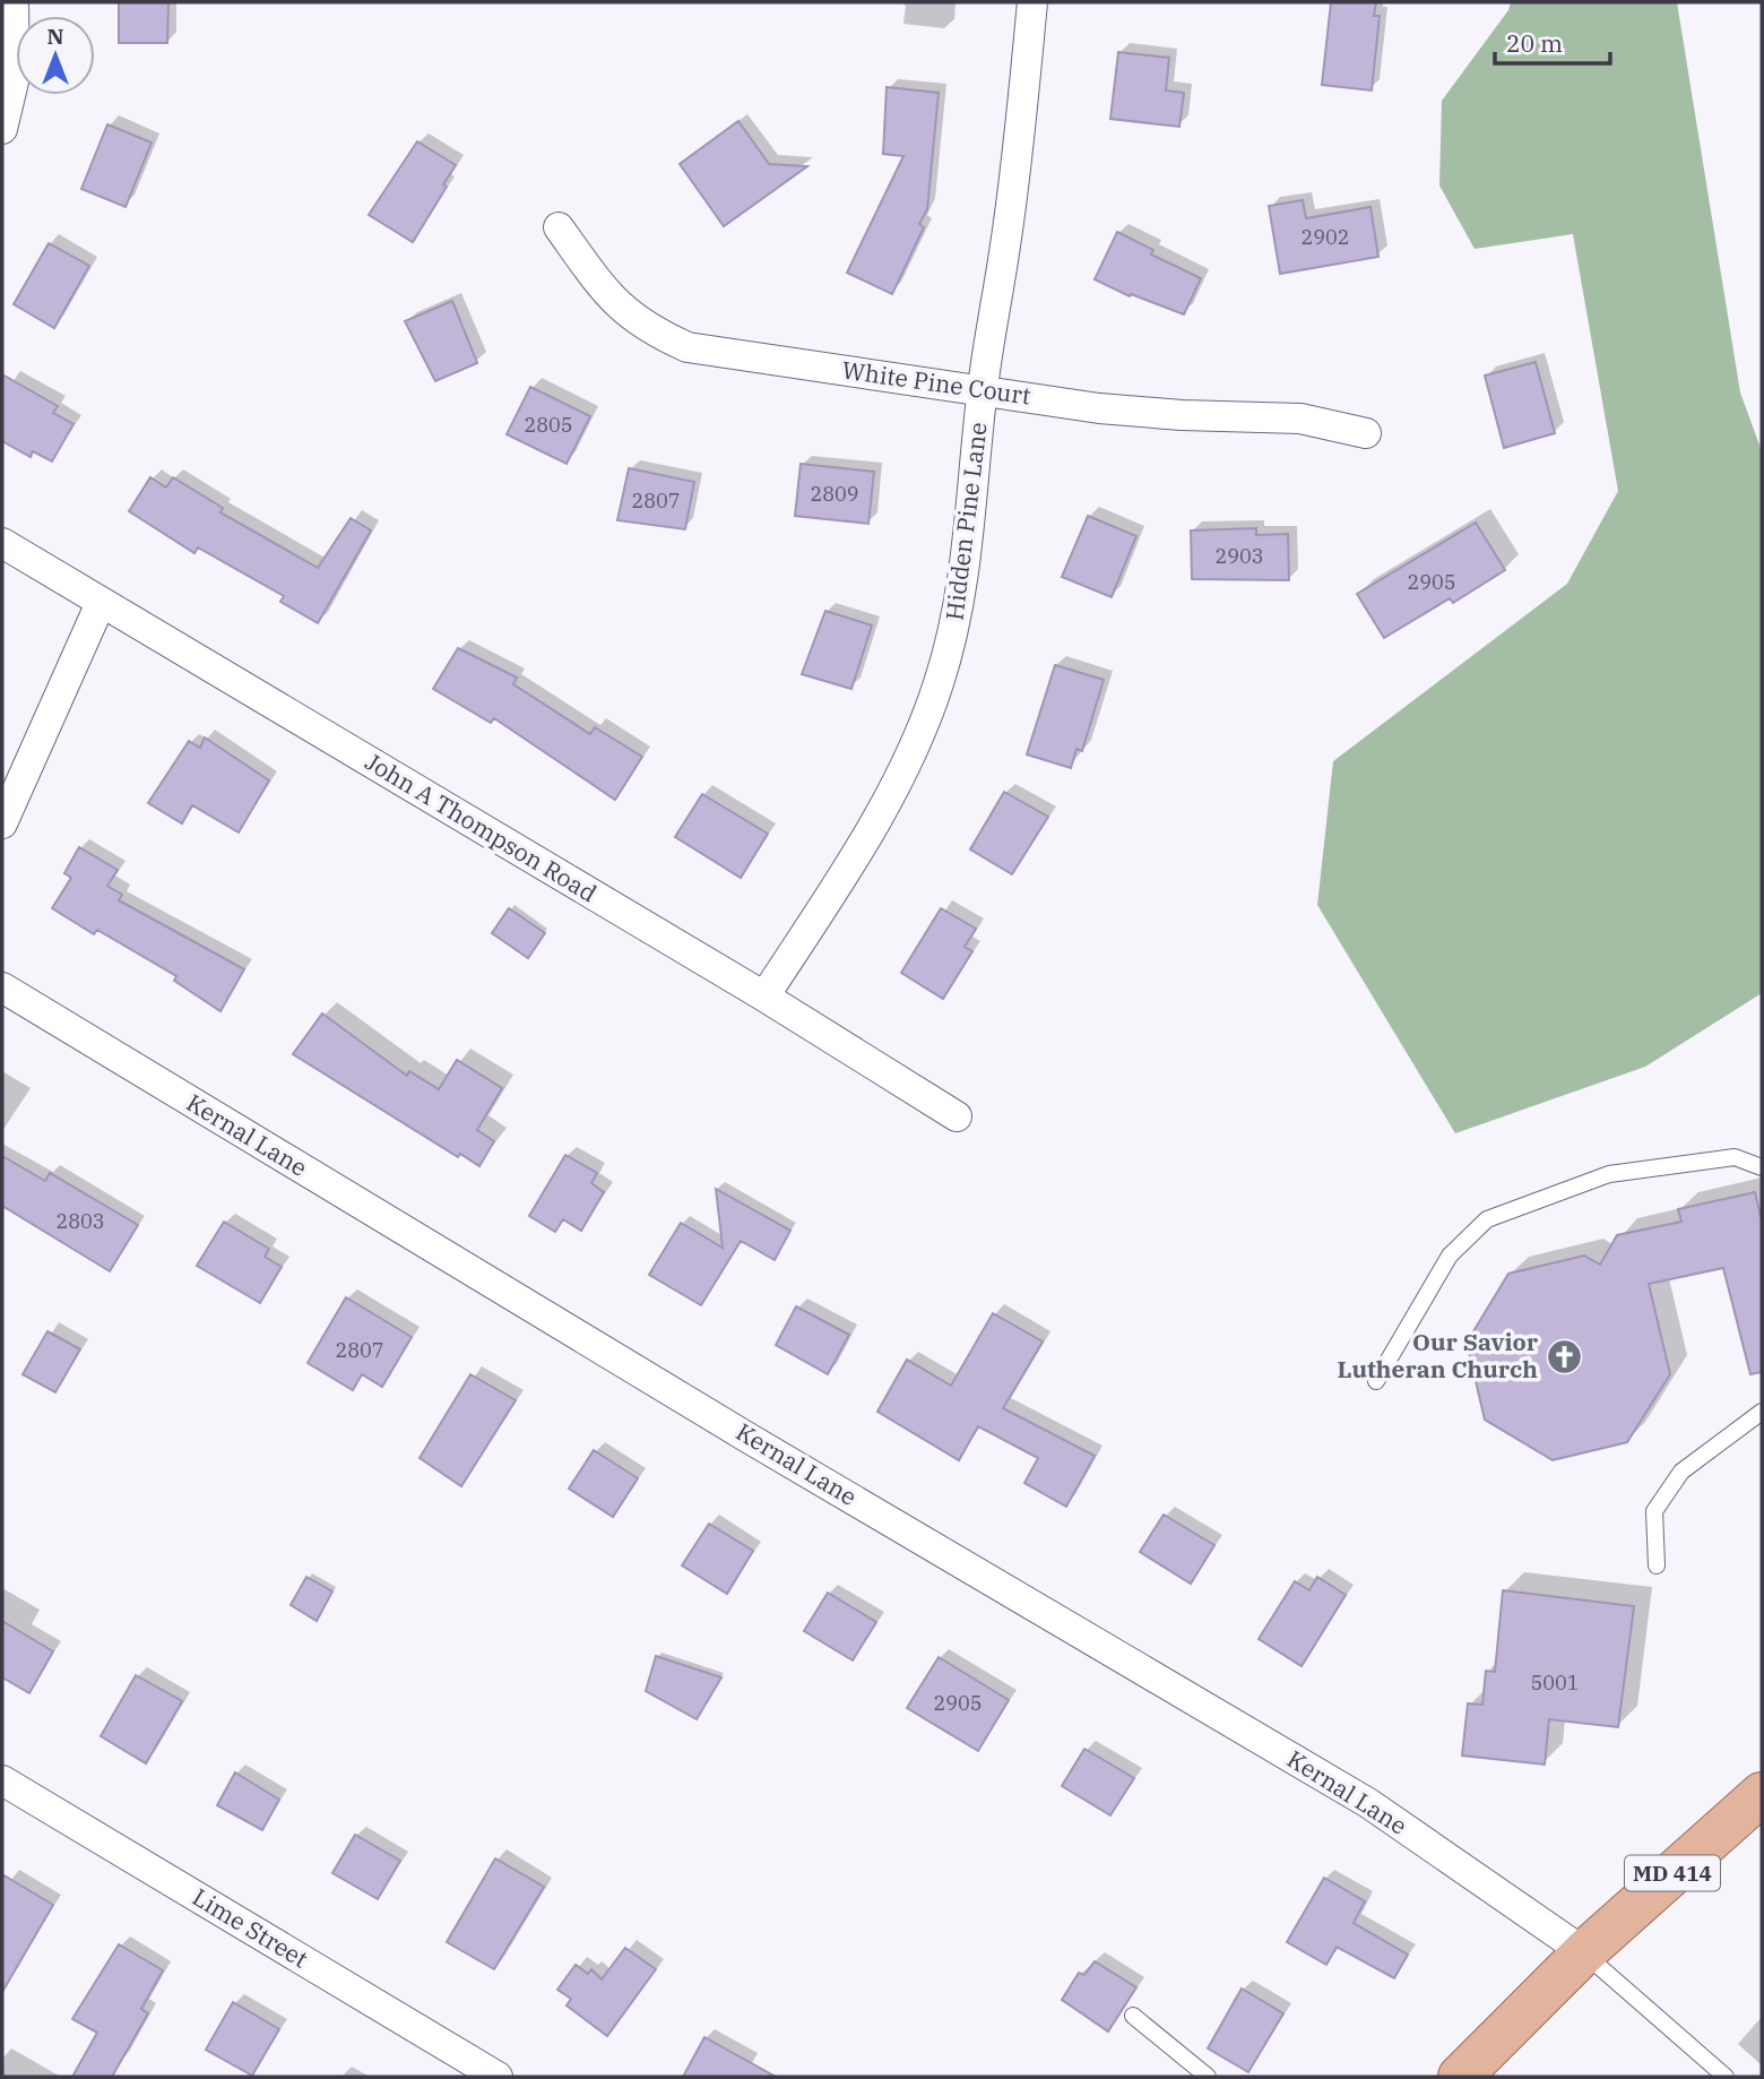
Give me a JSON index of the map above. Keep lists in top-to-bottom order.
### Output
{
  "streets": {
    "main road": ["MD 414"],
    "street": [
      "White Pine Court",
      "Hidden Pine Lane",
      "John A Thompson Road",
      "Kernal Lane",
      "Lime Street"
    ]
  },
  "crossings": [
    ["White Pine Court", "Hidden Pine Lane"],
    ["Hidden Pine Lane", "John A Thompson Road"],
    ["Kernal Lane", "MD 414"]
  ],
  "places": {
    "church": ["Our Savior Lutheran Church"]
  },
  "house_numbers": [
    "2902",
    "2805",
    "2809",
    "2807",
    "2903",
    "2905",
    "2803",
    "2807",
    "5001",
    "2905"
  ],
  "scale_bar": "20 m",
  "north": "top"
}
